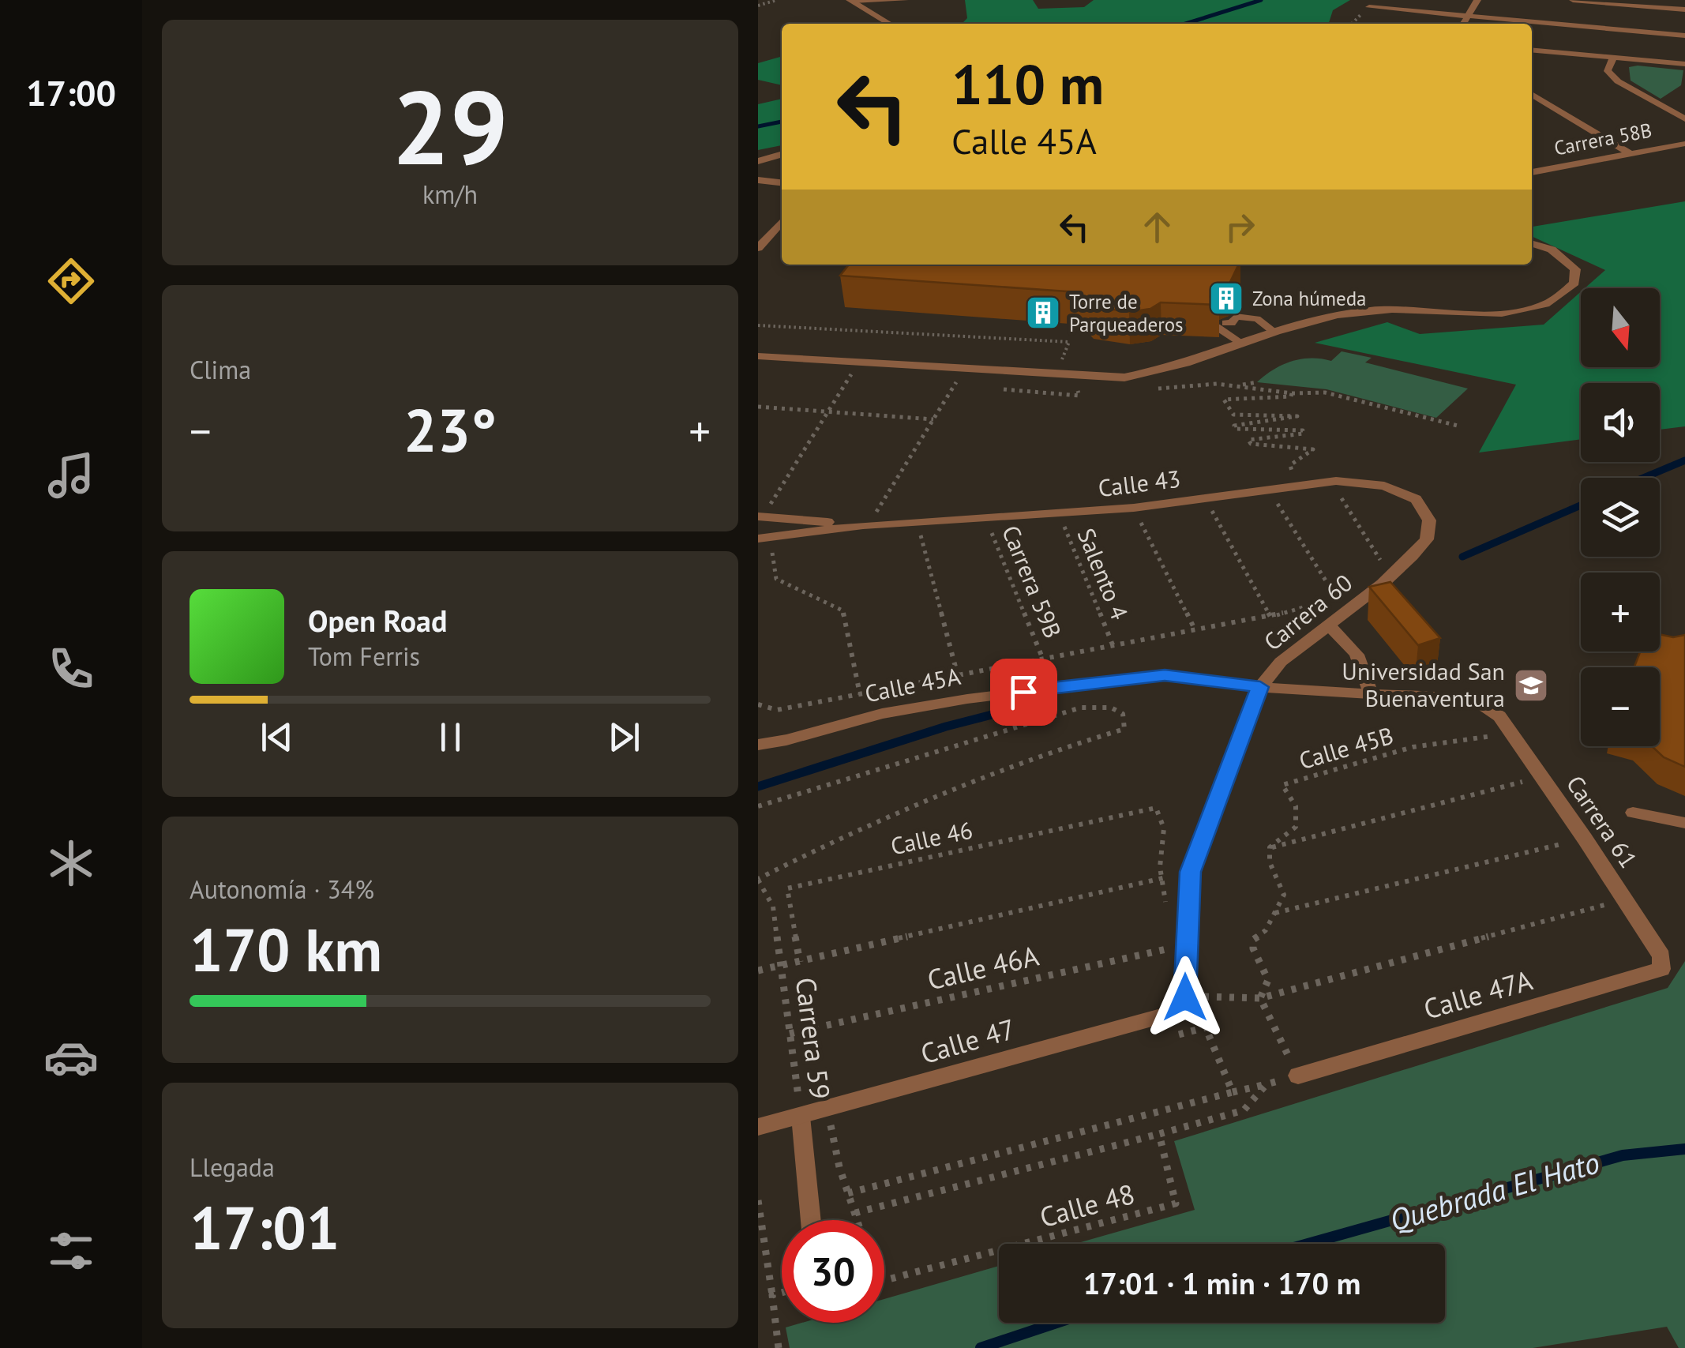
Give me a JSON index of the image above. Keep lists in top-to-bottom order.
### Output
{
  "streets": {
    "street": [
      "Carrera 58B",
      "Calle 43",
      "Carrera 60",
      "Calle 45A",
      "Carrera 61",
      "Calle 47A",
      "Calle 47"
    ],
    "path": [
      "Salento 4",
      "Carrera 59B",
      "Calle 45B",
      "Calle 46",
      "Calle 46A",
      "Carrera 59",
      "Calle 48"
    ]
  },
  "crossings": [
    ["Calle 43", "Salento 4"],
    ["Calle 43", "Carrera 59B"],
    ["Calle 43", "Carrera 60"],
    ["Carrera 60", "Calle 45A"],
    ["Carrera 60", "Calle 46A"],
    ["Carrera 60", "Calle 47"],
    ["Calle 45A", "Carrera 61"],
    ["Calle 45B", "Carrera 61"],
    ["Carrera 61", "Calle 47A"],
    ["Calle 46A", "Carrera 59"],
    ["Carrera 59", "Calle 47"]
  ],
  "water": ["Quebrada El Hato"],
  "places": {
    "building": ["Zona húmeda", "Torre de Parqueaderos"],
    "school or university": ["Universidad San Buenaventura"]
  },
  "north": "bottom",
  "page": {
    "tabs": "17:00",
    "tile": [
      ["29", "km/h"],
      "Clima",
      ["Autonomía · 34%", "170 km"],
      ["Llegada", "17:01"]
    ],
    "turn": ["110 m", "Calle 45A"],
    "map_buttons": ["+", "−"],
    "heat": ["−", "23°", "+"],
    "song": ["Open Road", "Tom Ferris"],
    "limit": "30",
    "trip": "17:01 · 1 min · 170 m"
  }
}
